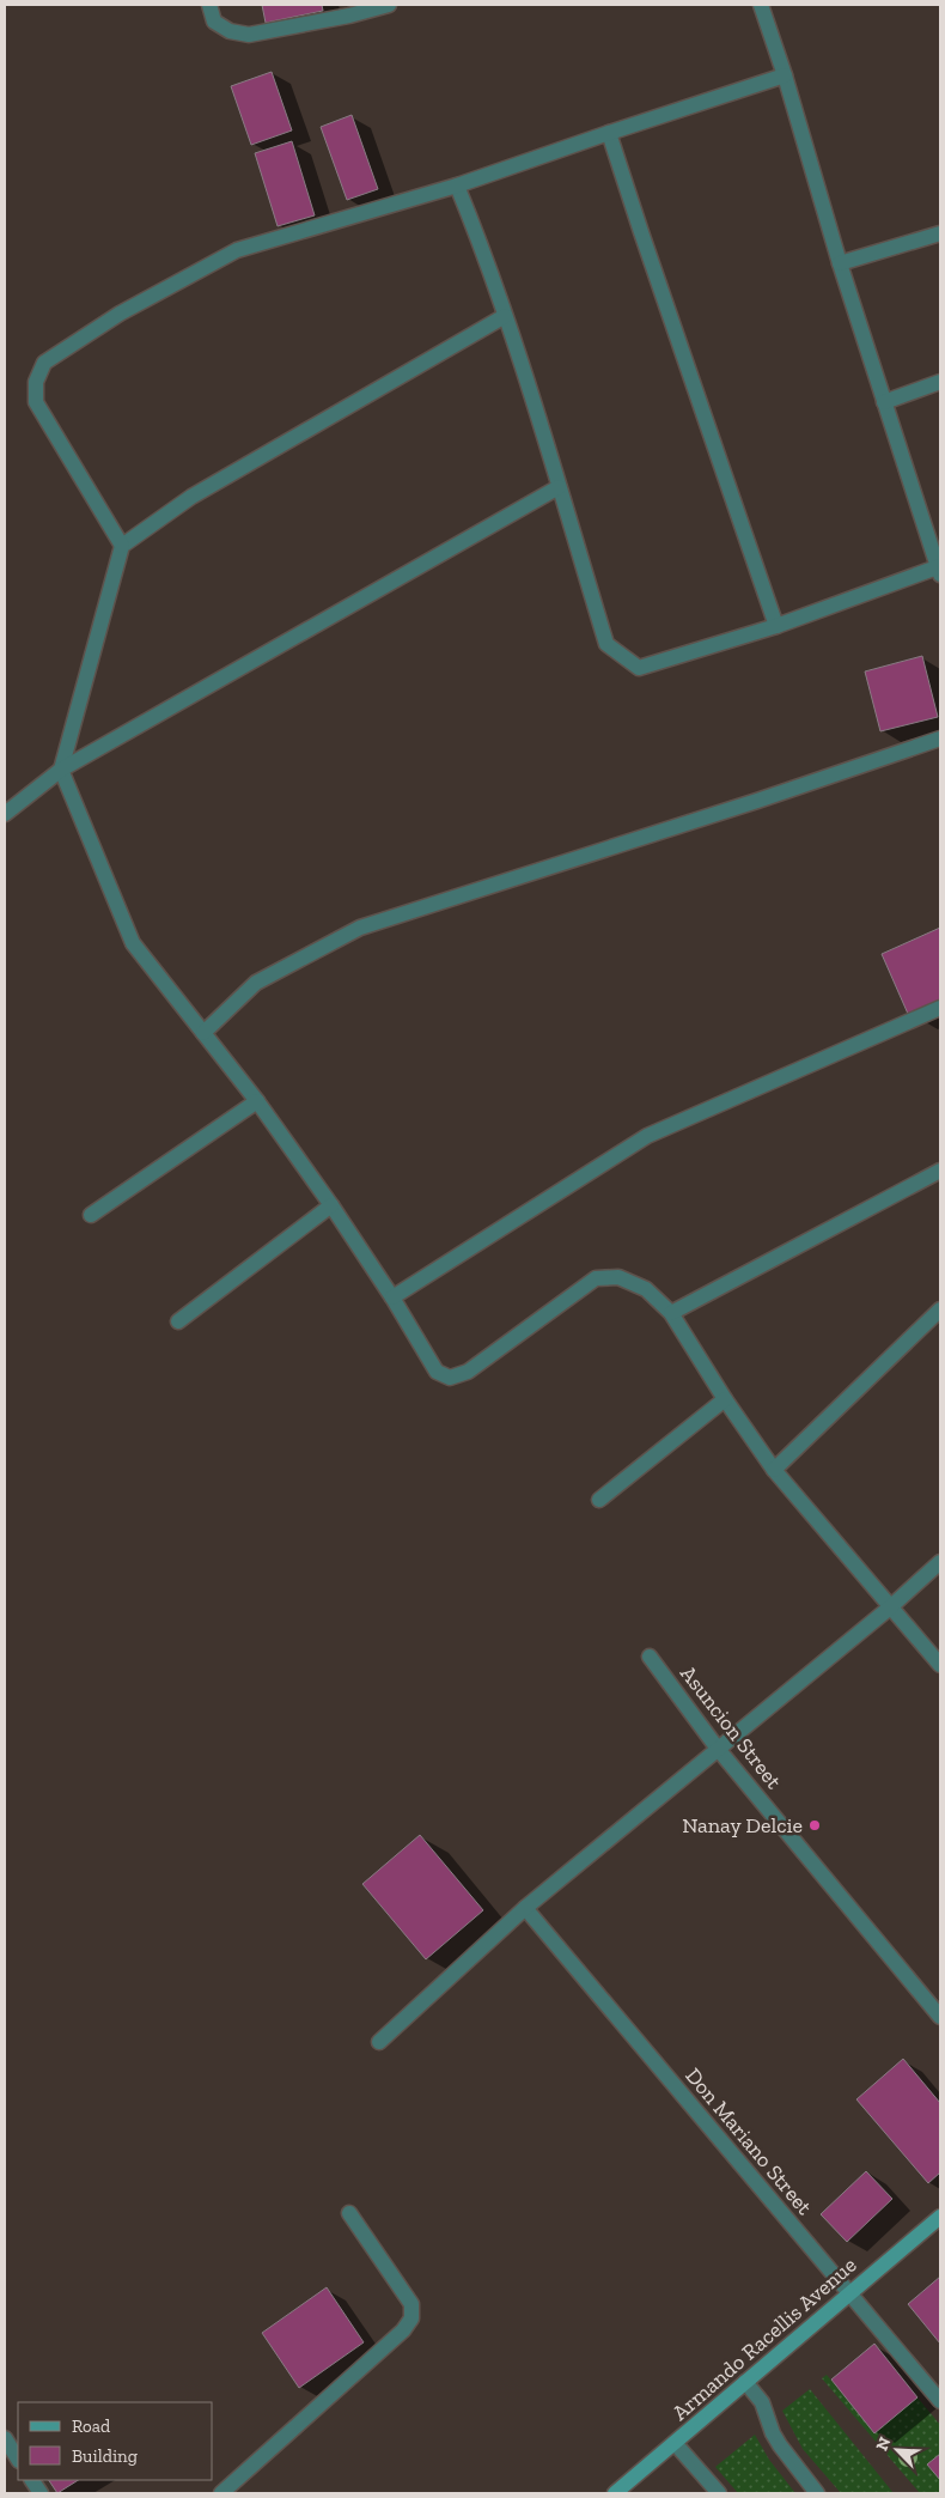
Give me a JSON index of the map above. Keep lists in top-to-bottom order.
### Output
{
  "streets": {
    "main road": ["Armando Racellis Avenue"],
    "street": ["Asuncion Street", "Don Mariano Street"]
  },
  "crossings": [
    ["Don Mariano Street", "Armando Racellis Avenue"]
  ],
  "places": ["Nanay Delcie"],
  "legend": ["Road", "Building"],
  "north": "top left"
}
